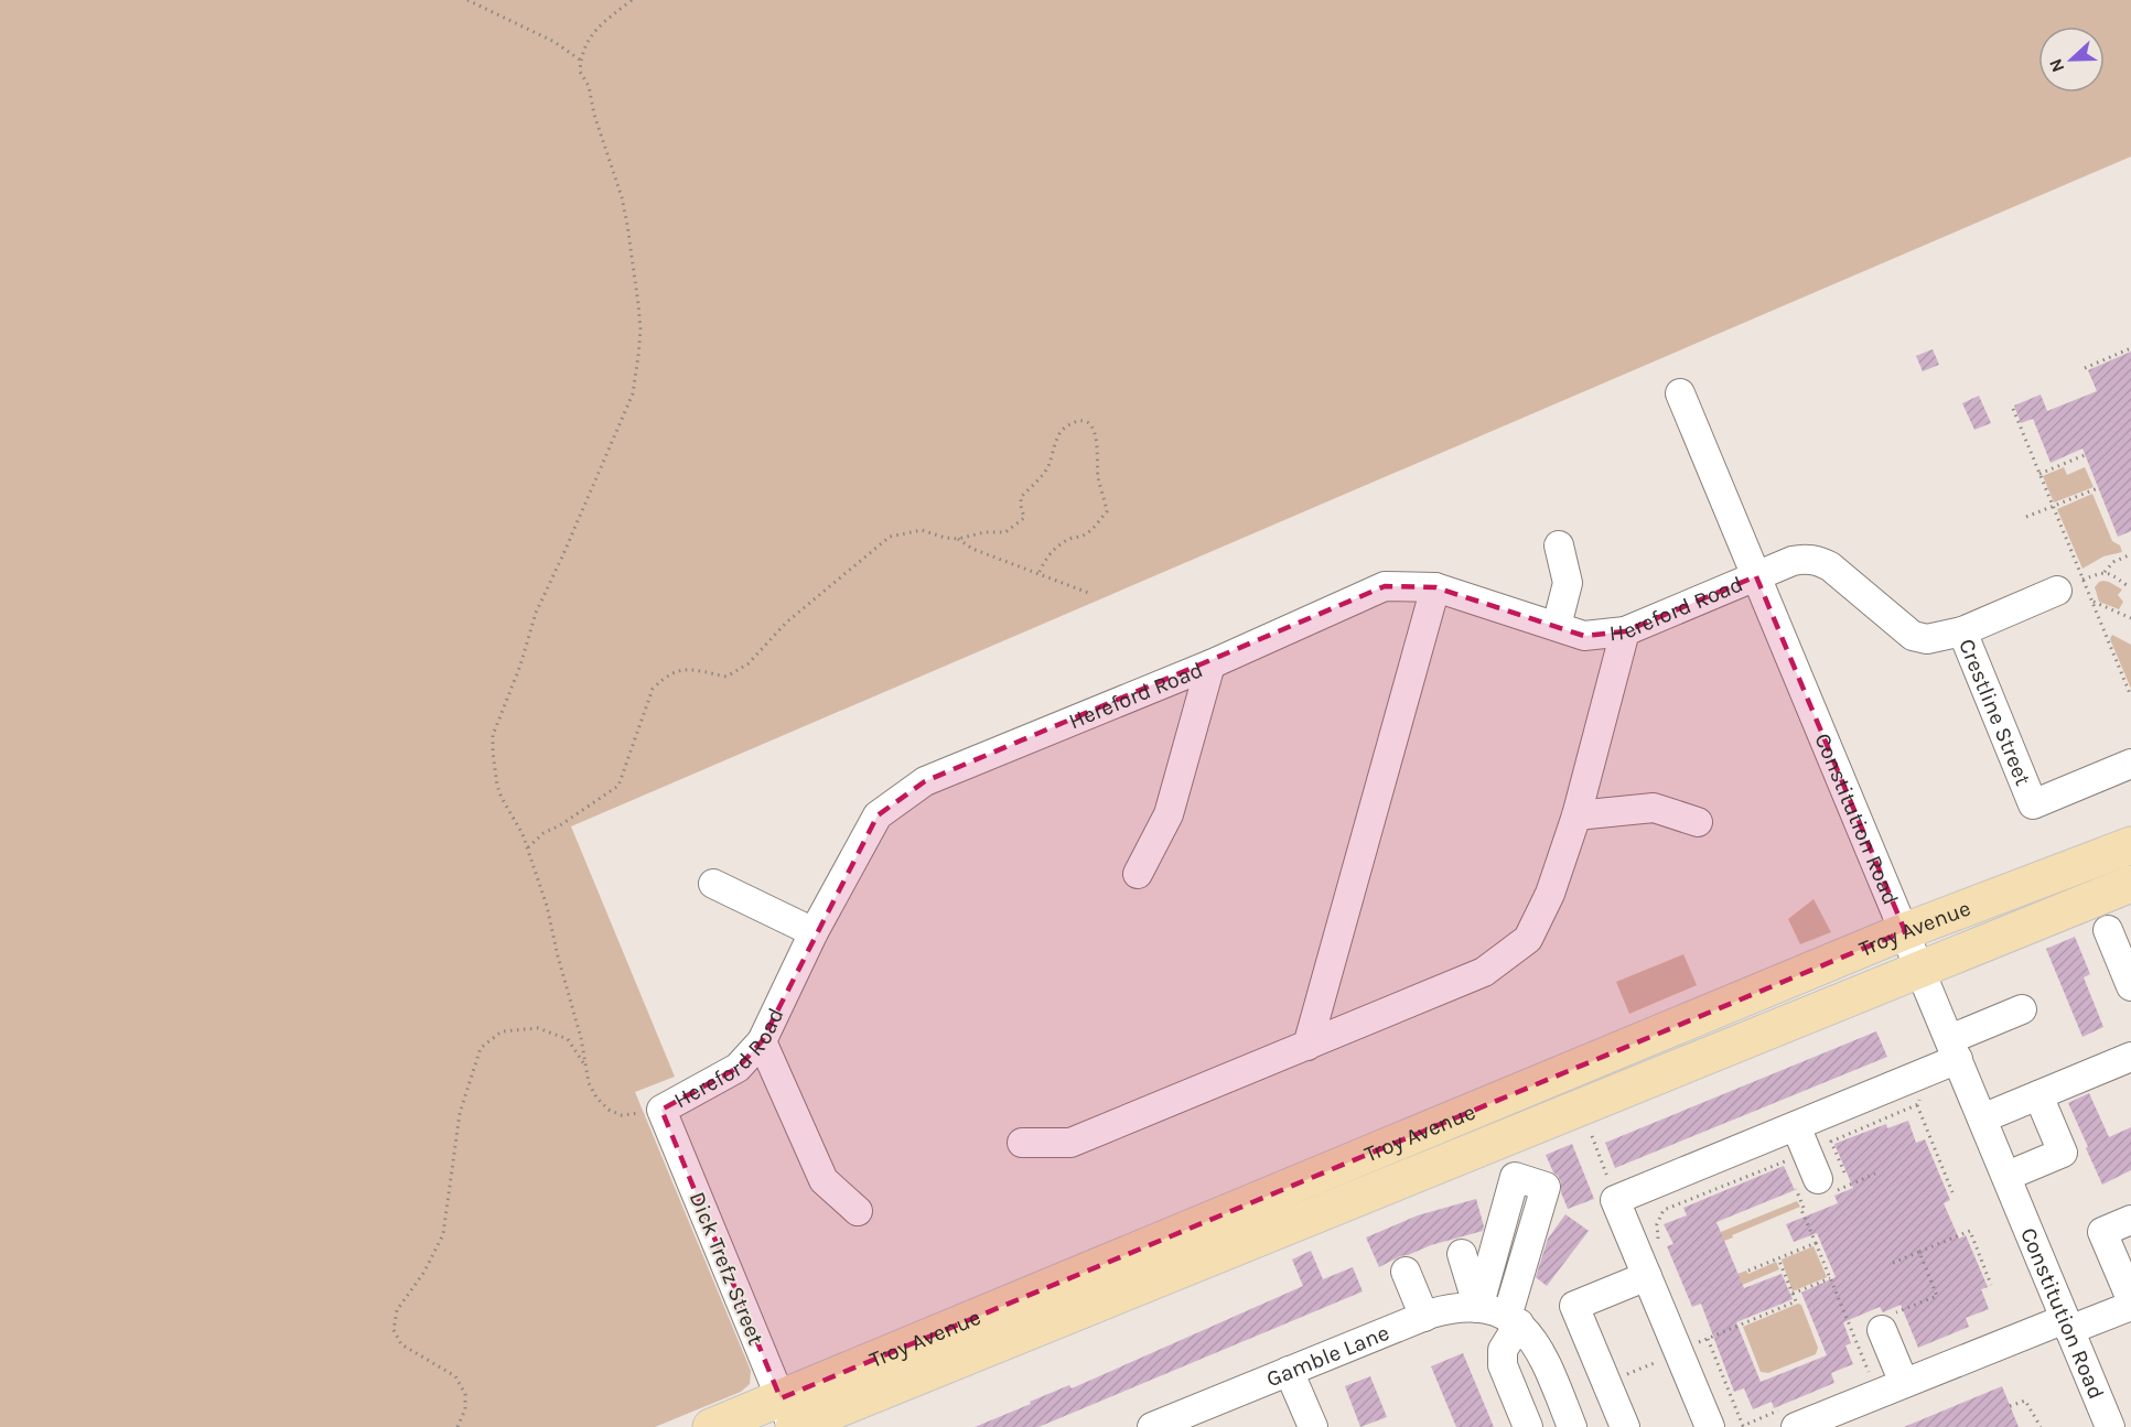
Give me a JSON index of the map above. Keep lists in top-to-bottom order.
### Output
{
  "streets": {
    "main road": ["Troy Avenue"],
    "street": [
      "Hereford Road",
      "Crestline Street",
      "Constitution Road",
      "Dick Trefz Street",
      "Gamble Lane"
    ]
  },
  "crossings": [
    ["Hereford Road", "Crestline Street"],
    ["Hereford Road", "Constitution Road"],
    ["Hereford Road", "Dick Trefz Street"],
    ["Crestline Street", "Constitution Road"],
    ["Constitution Road", "Troy Avenue"],
    ["Troy Avenue", "Dick Trefz Street"]
  ],
  "north": "left"
}
